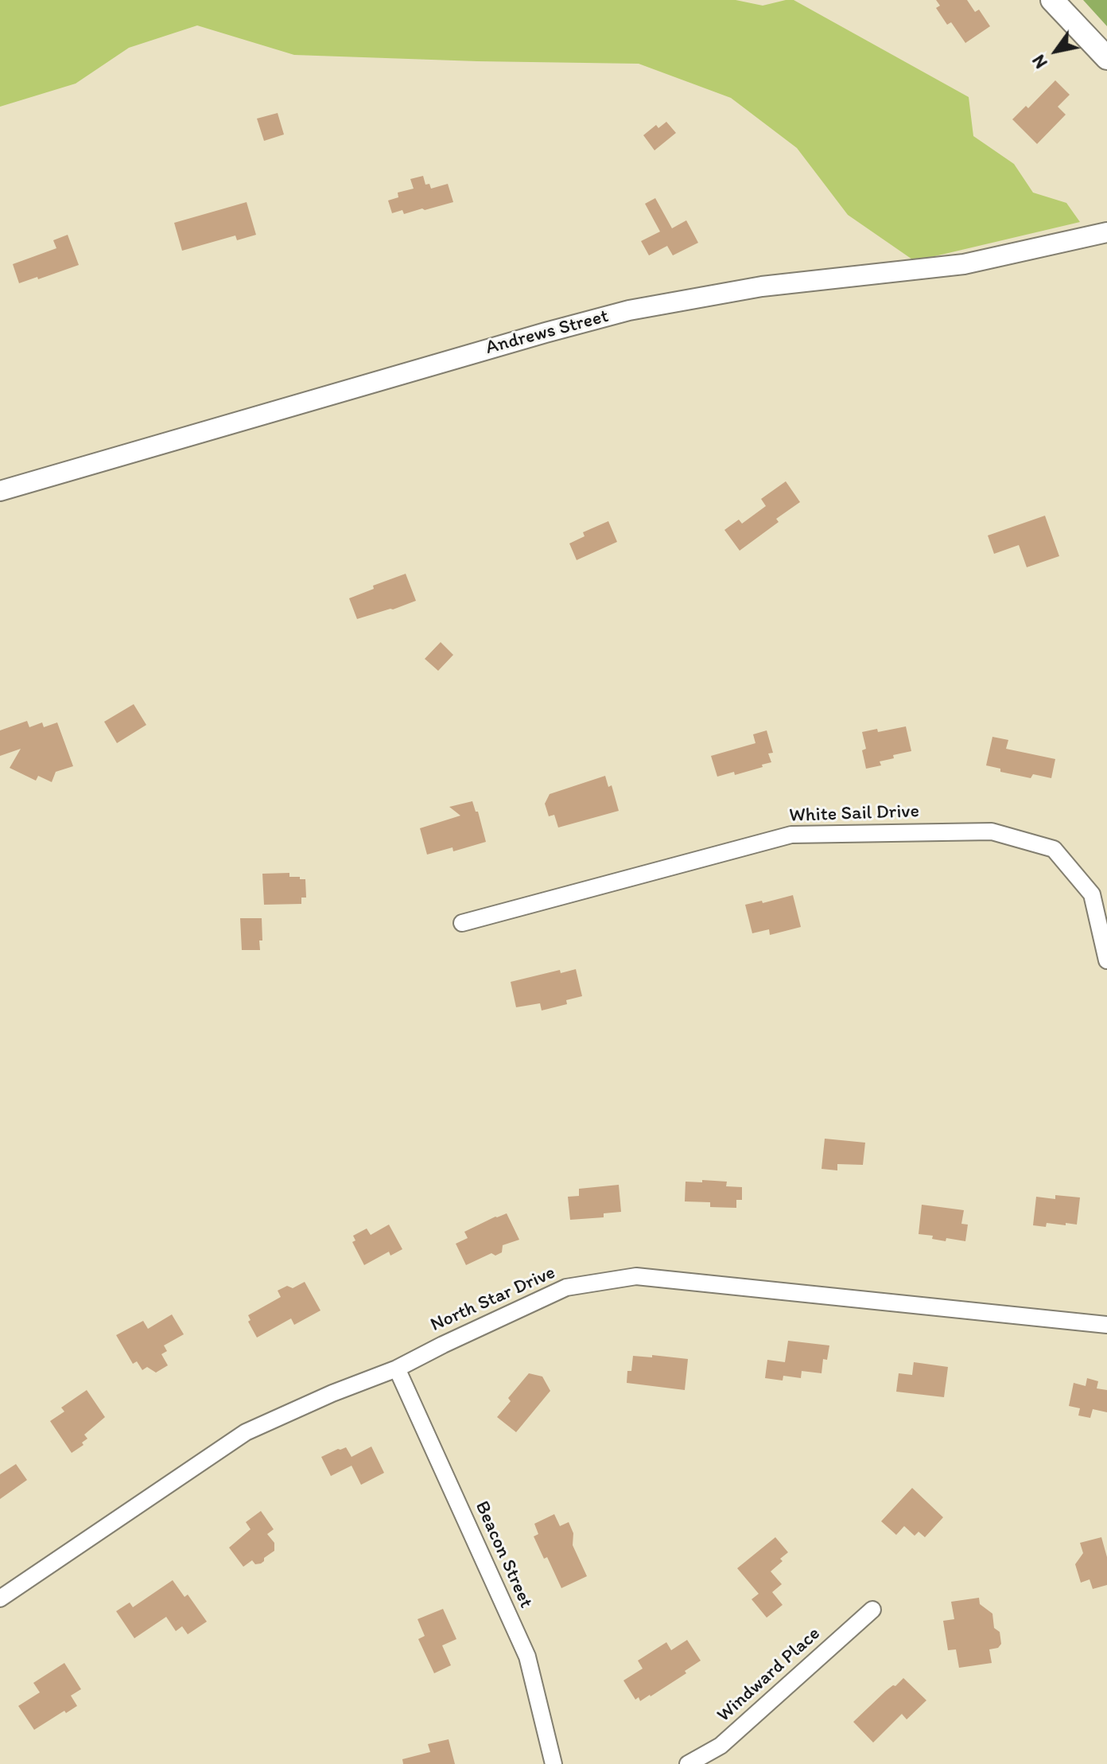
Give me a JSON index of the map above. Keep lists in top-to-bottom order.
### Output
{
  "streets": {
    "street": [
      "Andrews Street",
      "White Sail Drive",
      "North Star Drive",
      "Beacon Street",
      "Windward Place"
    ]
  },
  "crossings": [
    ["North Star Drive", "Beacon Street"]
  ],
  "north": "bottom left"
}
